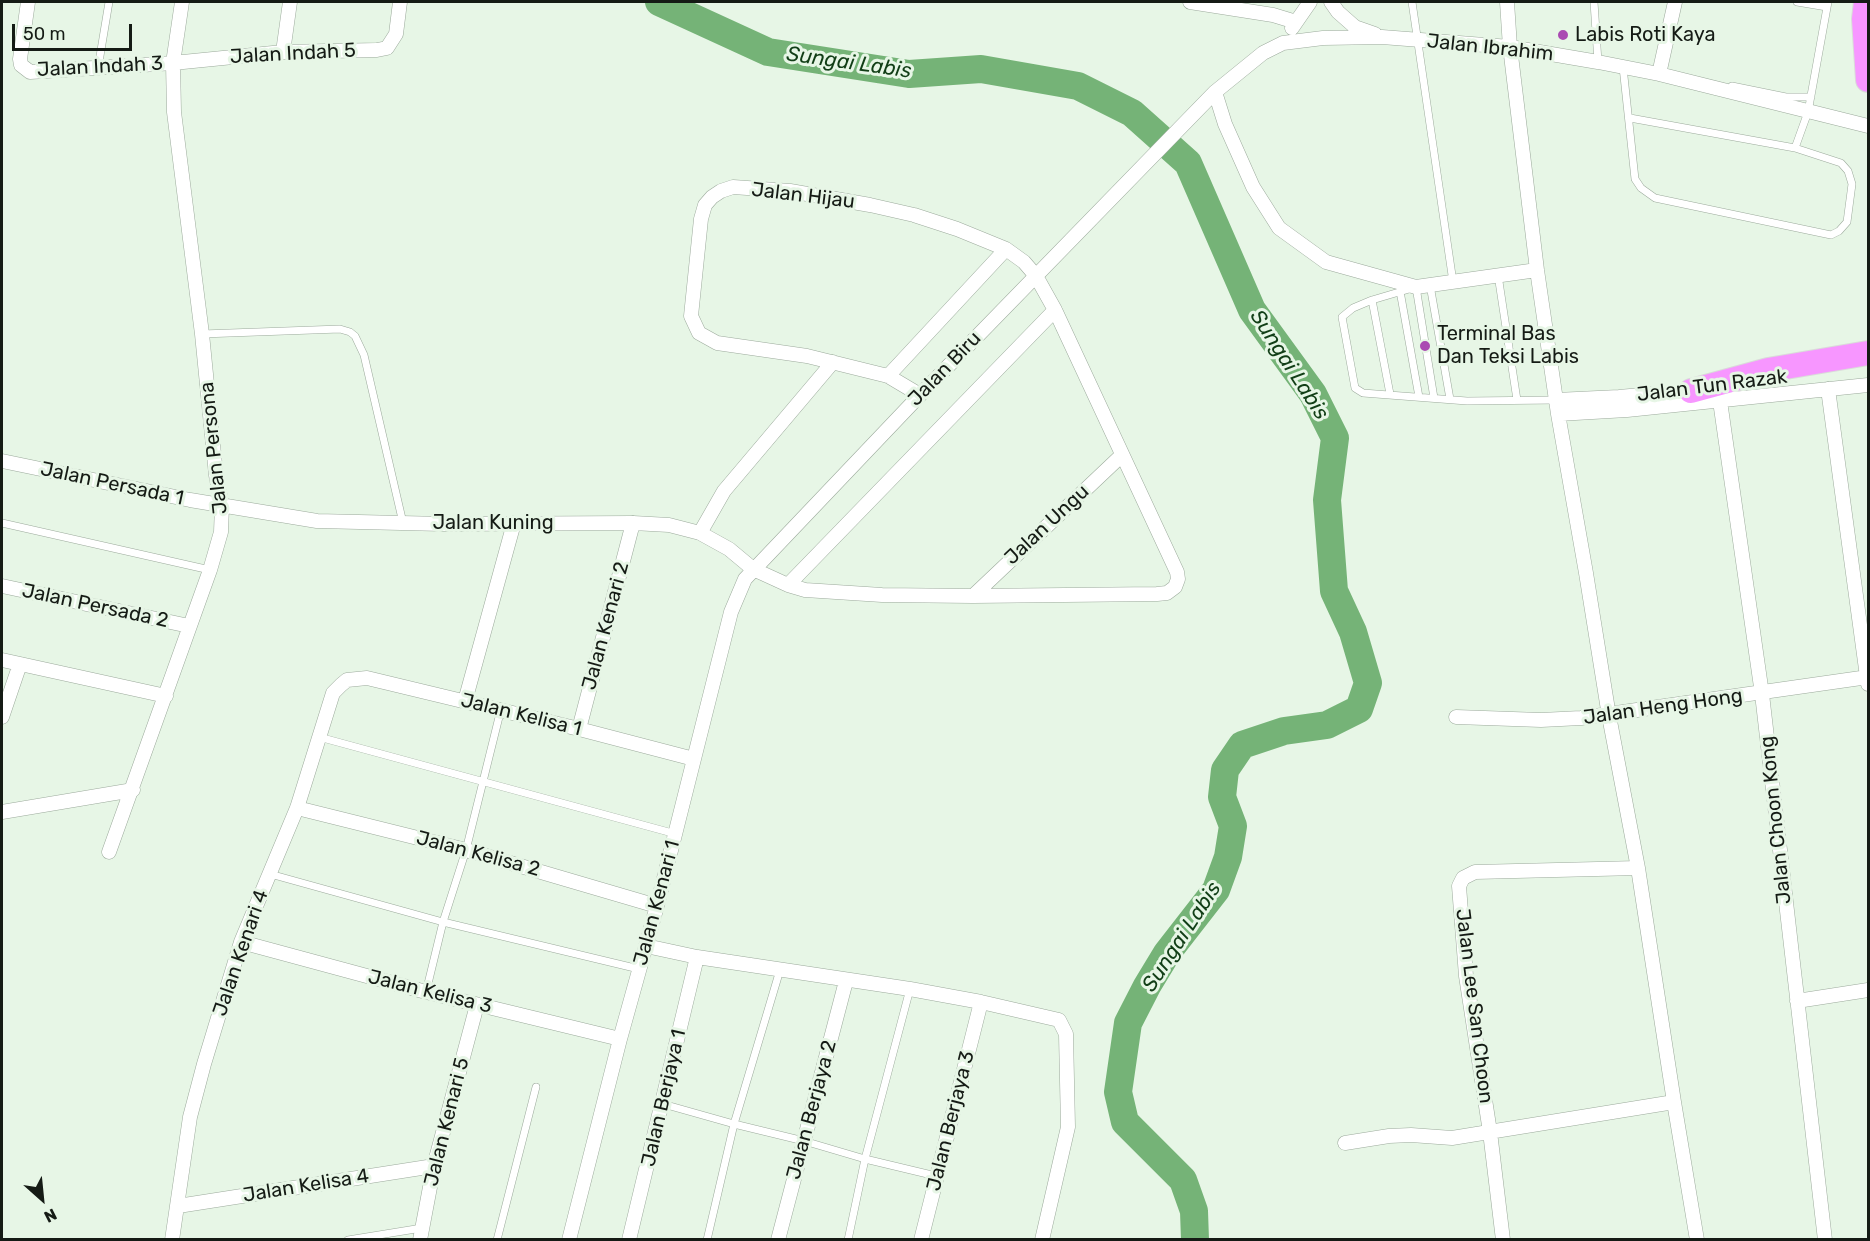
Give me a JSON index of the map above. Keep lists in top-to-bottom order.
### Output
{
  "streets": {
    "street": [
      "Jalan Ibrahim",
      "Jalan Indah 5",
      "Jalan Indah 3",
      "Jalan Hijau",
      "Jalan Biru",
      "Jalan Tun Razak",
      "Jalan Persona",
      "Jalan Persada 1",
      "Jalan Kuning",
      "Jalan Ungu",
      "Jalan Persada 2",
      "Jalan Kenari 2",
      "Jalan Heng Hong",
      "Jalan Kelisa 1",
      "Jalan Choon Kong",
      "Jalan Kelisa 2",
      "Jalan Kenari 1",
      "Jalan Kenari 4",
      "Jalan Kelisa 3",
      "Jalan Lee San Choon",
      "Jalan Berjaya 1",
      "Jalan Berjaya 2",
      "Jalan Berjaya 3",
      "Jalan Kenari 5",
      "Jalan Kelisa 4"
    ]
  },
  "crossings": [
    ["Jalan Indah 5", "Jalan Indah 3"],
    ["Jalan Indah 5", "Jalan Persona"],
    ["Jalan Indah 3", "Jalan Persona"],
    ["Jalan Hijau", "Jalan Biru"],
    ["Jalan Hijau", "Jalan Kuning"],
    ["Jalan Hijau", "Jalan Ungu"],
    ["Jalan Biru", "Jalan Kuning"],
    ["Jalan Biru", "Jalan Kenari 1"],
    ["Jalan Tun Razak", "Jalan Choon Kong"],
    ["Jalan Persona", "Jalan Persada 1"],
    ["Jalan Persona", "Jalan Kuning"],
    ["Jalan Persona", "Jalan Persada 2"],
    ["Jalan Persada 1", "Jalan Kuning"],
    ["Jalan Kuning", "Jalan Ungu"],
    ["Jalan Kuning", "Jalan Kenari 2"],
    ["Jalan Kuning", "Jalan Kenari 1"],
    ["Jalan Kenari 2", "Jalan Kelisa 1"],
    ["Jalan Heng Hong", "Jalan Choon Kong"],
    ["Jalan Kelisa 1", "Jalan Kenari 1"],
    ["Jalan Kelisa 1", "Jalan Kenari 4"],
    ["Jalan Kelisa 2", "Jalan Kenari 1"],
    ["Jalan Kelisa 2", "Jalan Kenari 4"],
    ["Jalan Kenari 1", "Jalan Kelisa 3"],
    ["Jalan Kenari 4", "Jalan Kelisa 3"],
    ["Jalan Kenari 4", "Jalan Kelisa 4"],
    ["Jalan Kelisa 3", "Jalan Kenari 5"],
    ["Jalan Kenari 5", "Jalan Kelisa 4"]
  ],
  "water": ["Sungai Labis"],
  "places": ["Labis Roti Kaya", "Terminal Bas Dan Teksi Labis"],
  "scale_bar": "50 m",
  "north": "bottom right"
}
